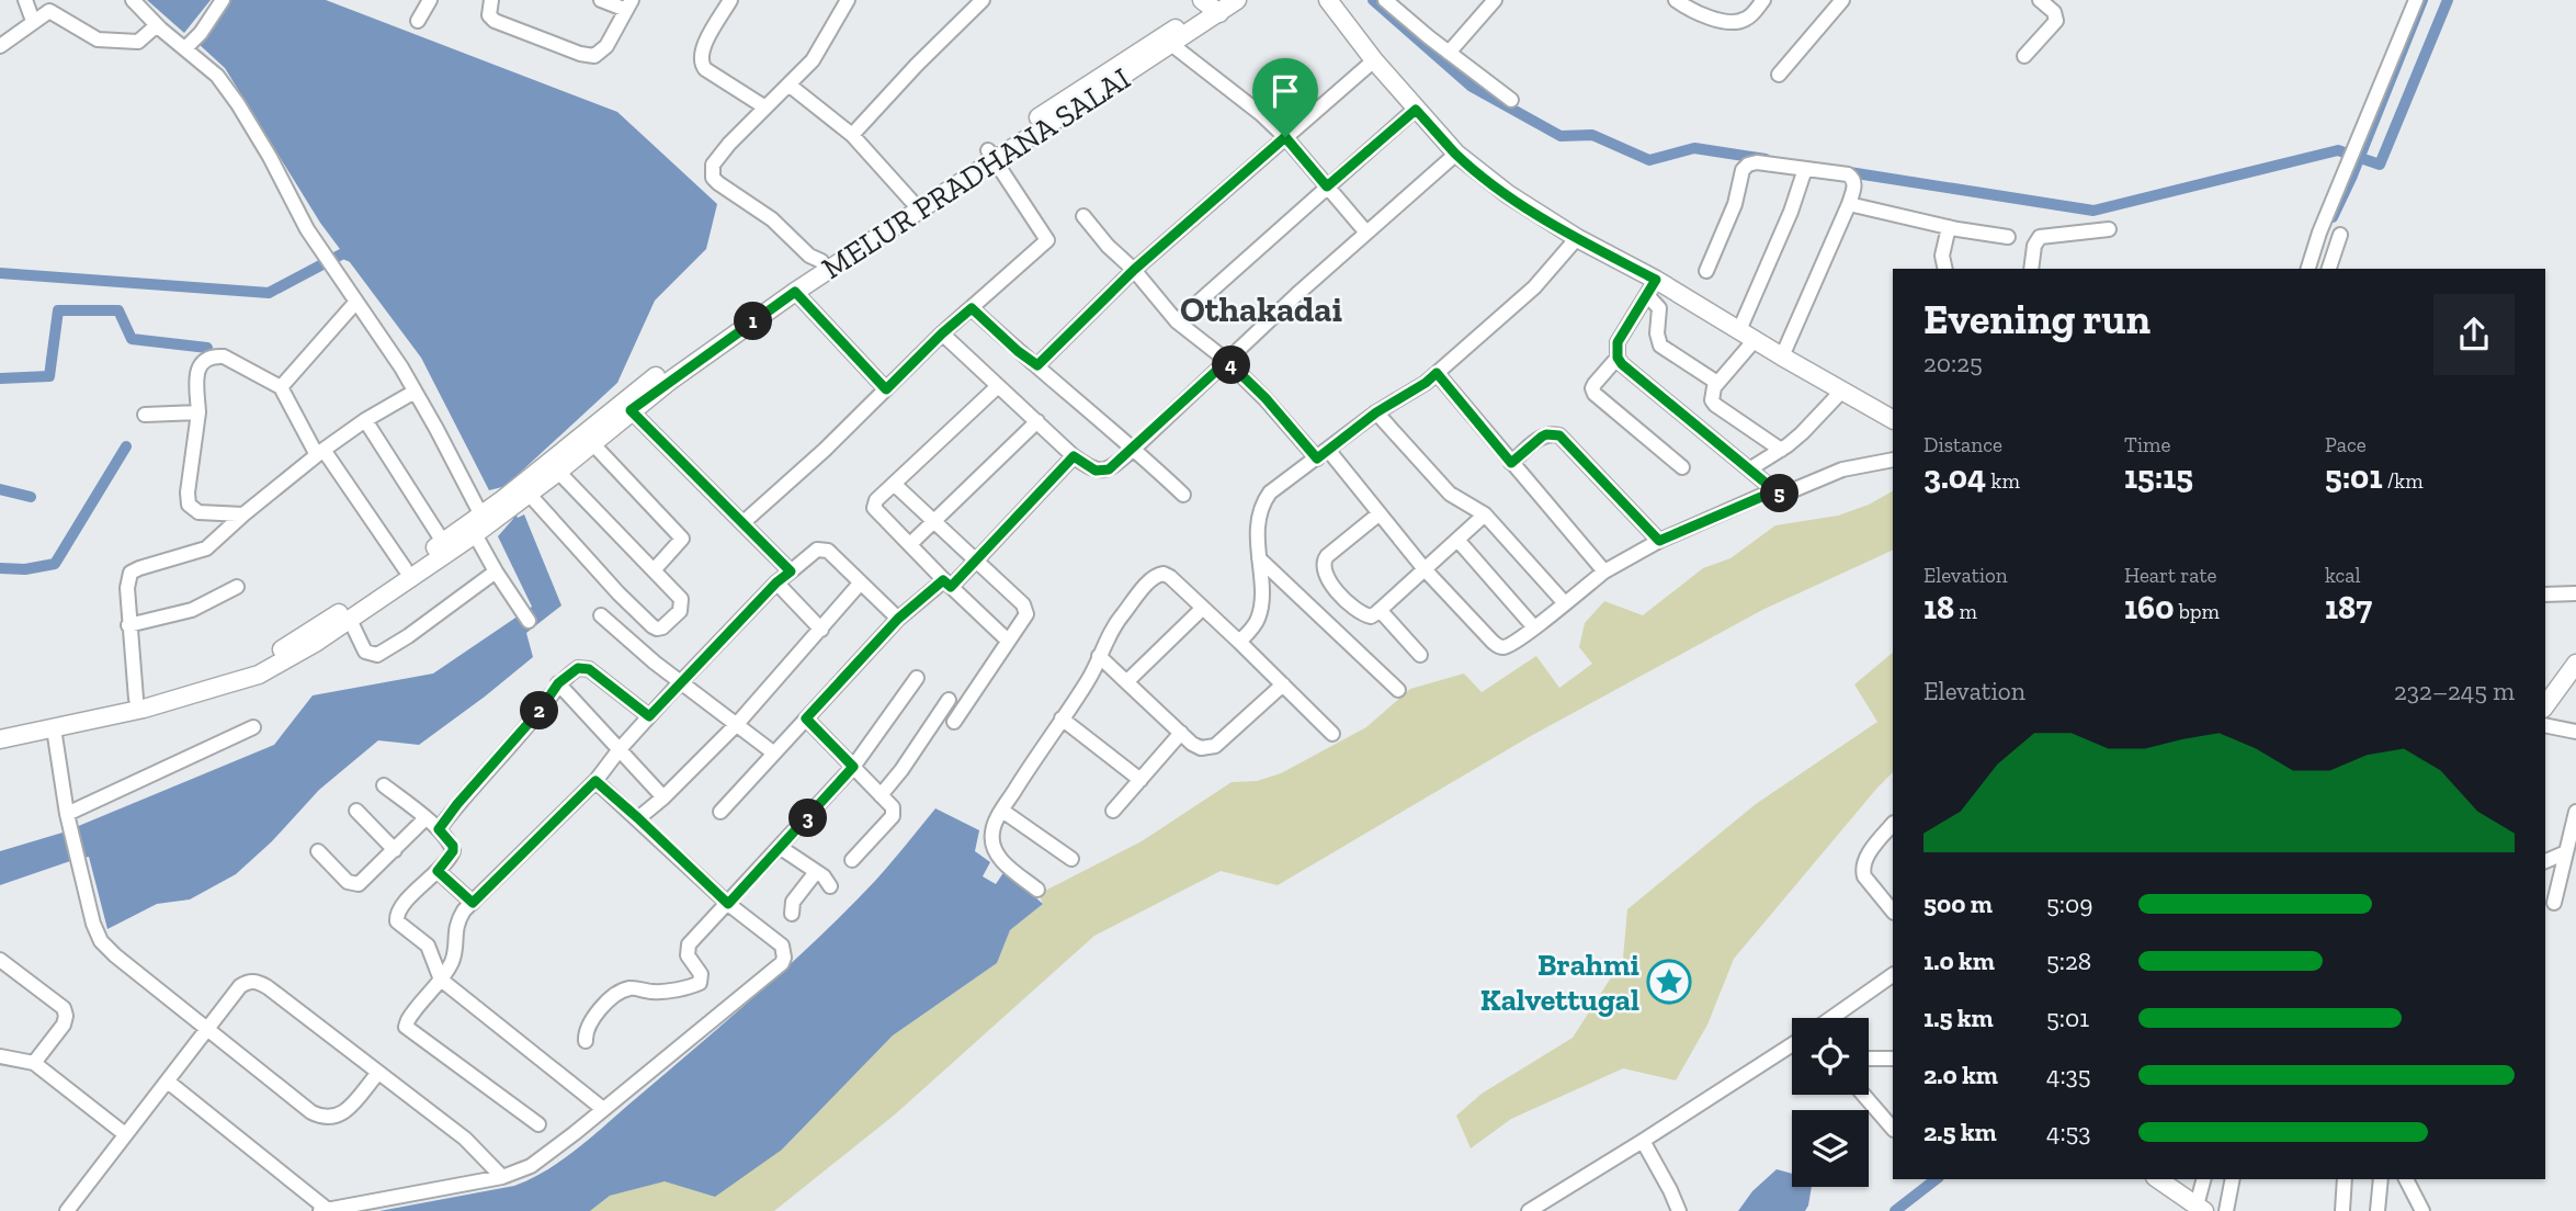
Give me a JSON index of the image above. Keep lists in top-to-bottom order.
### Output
{
  "streets": {
    "main road": ["MELUR PRADHANA SALAI"]
  },
  "districts": ["Othakadai"],
  "places": {
    "place": ["Brahmi Kalvettugal"]
  },
  "page": {
    "heading": ["Evening run", "20:25"],
    "pins": [
      "1",
      "4",
      "5",
      "2",
      "3"
    ],
    "stats": [
      ["Distance", "3.04 km"],
      ["Time", "15:15"],
      ["Pace", "5:01 /km"],
      ["Elevation", "18 m"],
      ["Heart rate", "160 bpm"],
      ["kcal", "187"]
    ],
    "chart": ["Elevation", "232–245 m"],
    "list": [
      {
        "name": "500 m",
        "note": "5:09"
      },
      {
        "name": "1.0 km",
        "note": "5:28"
      },
      {
        "name": "1.5 km",
        "note": "5:01"
      },
      {
        "name": "2.0 km",
        "note": "4:35"
      },
      {
        "name": "2.5 km",
        "note": "4:53"
      }
    ]
  }
}
